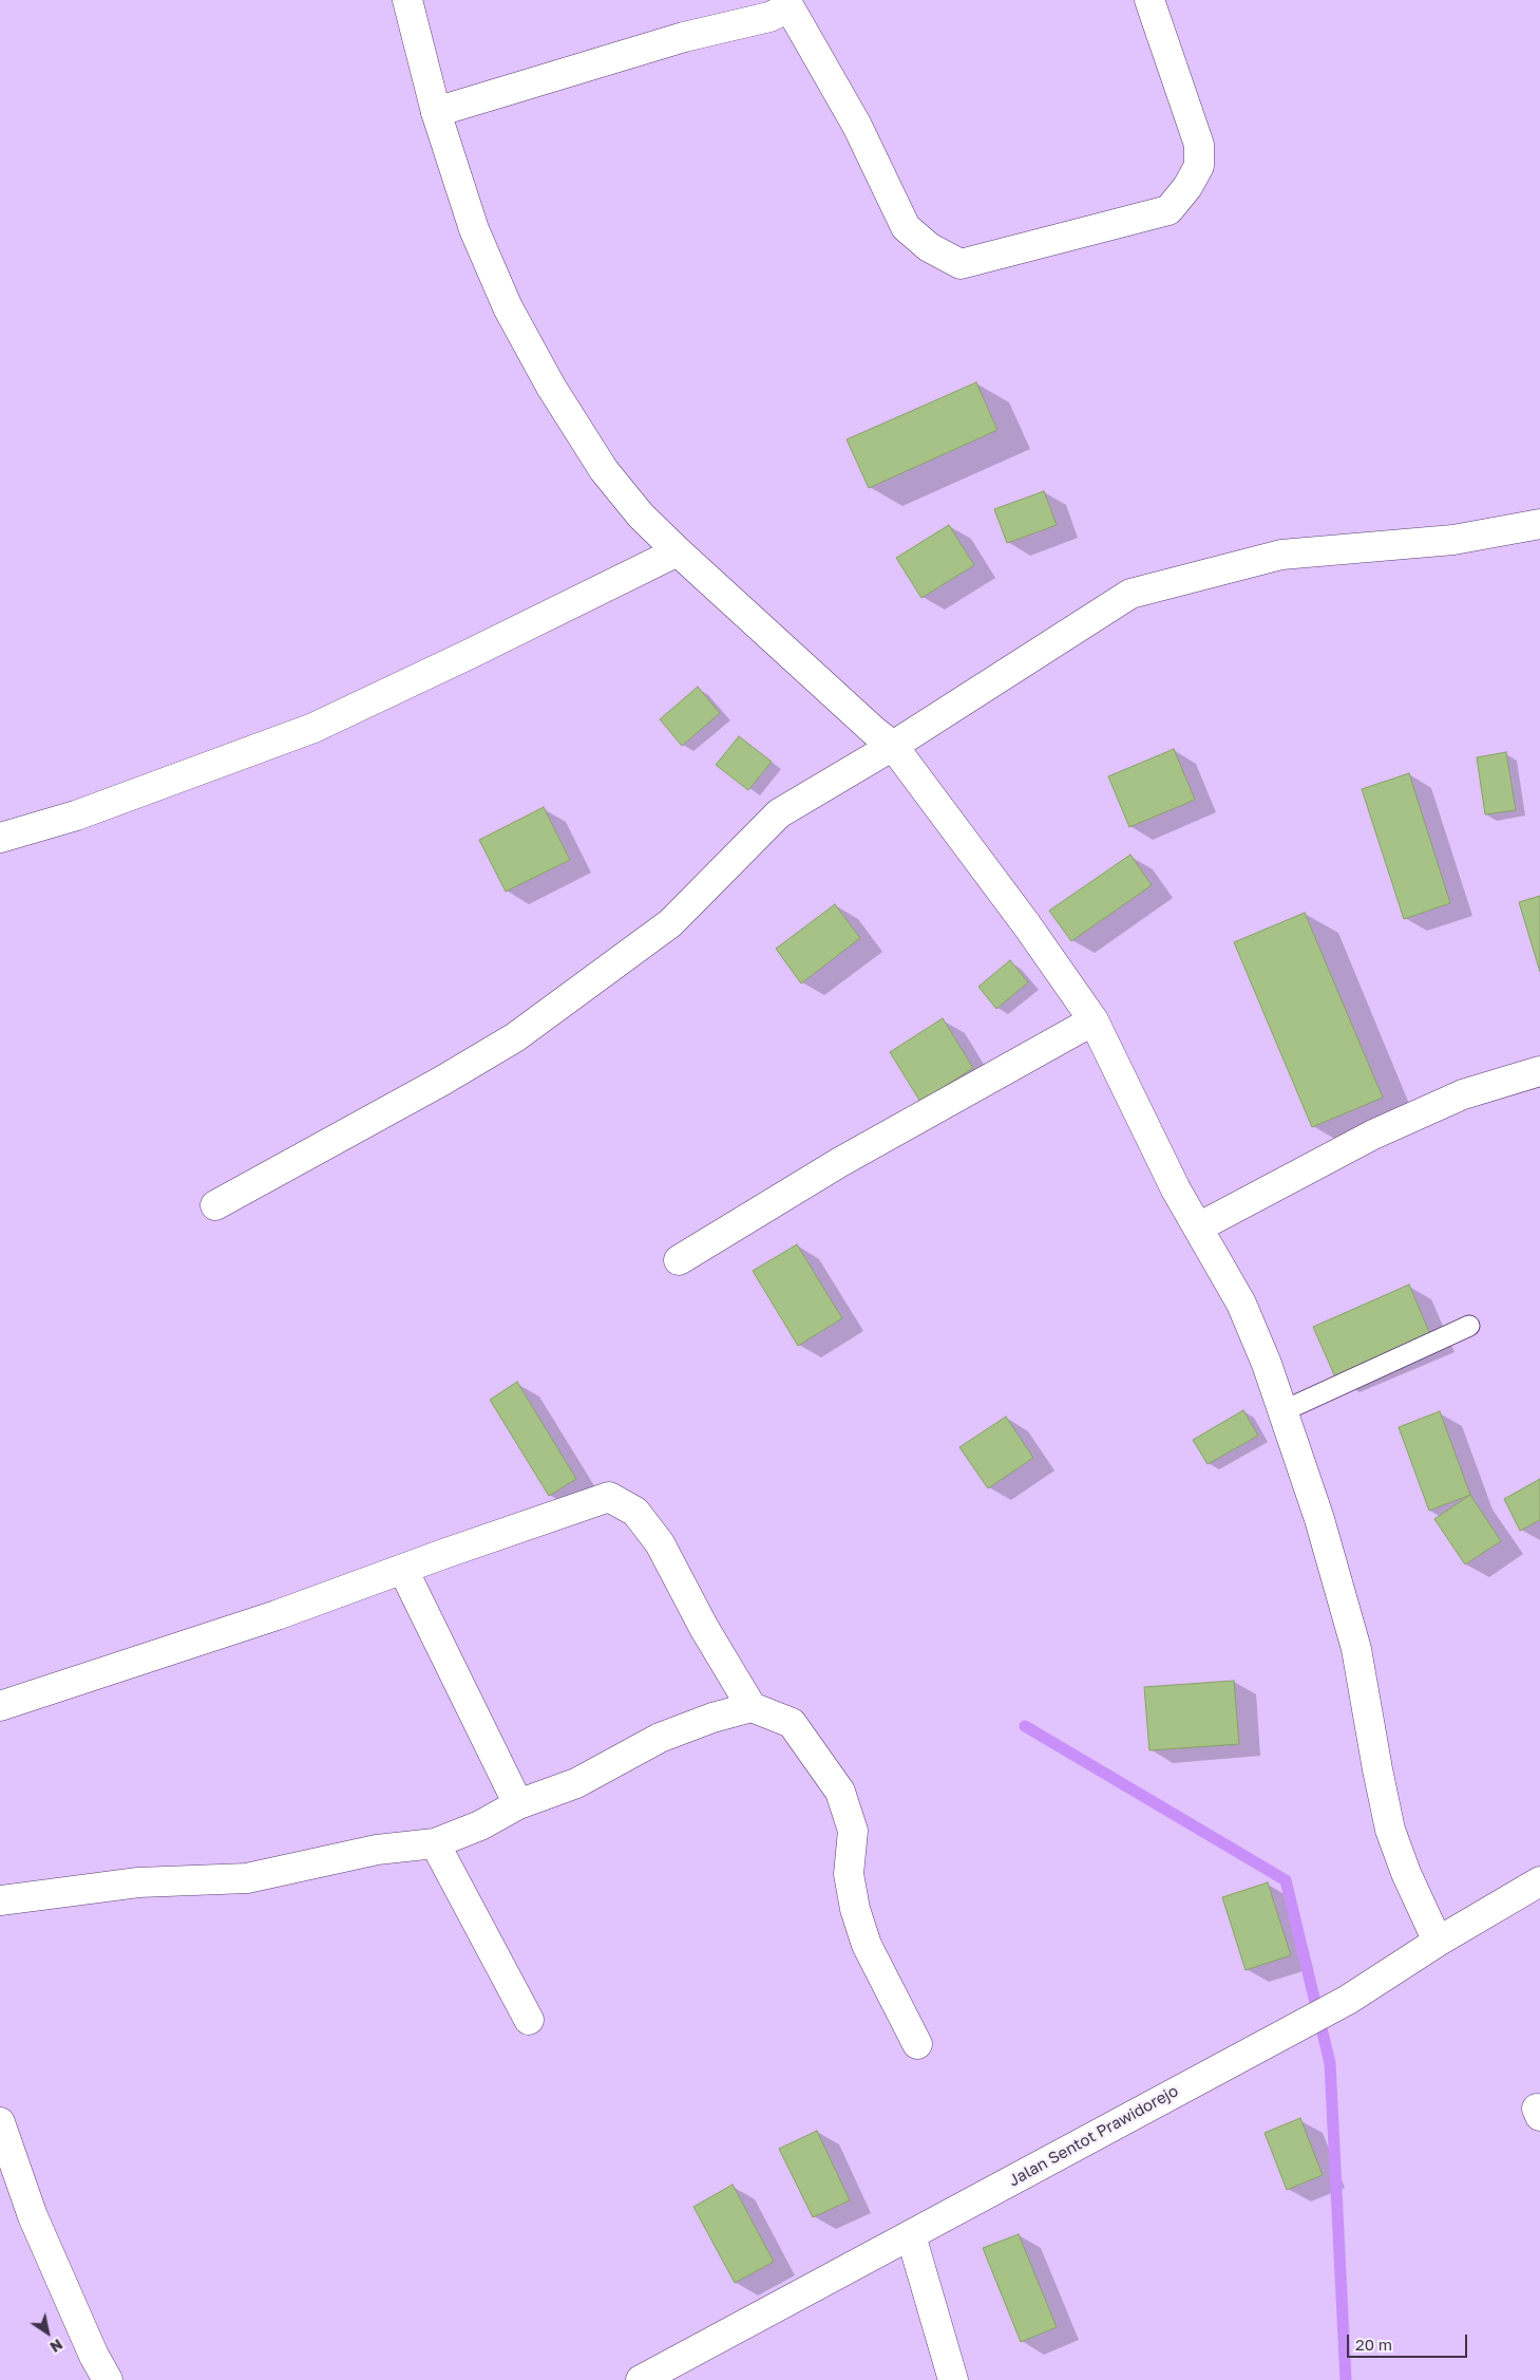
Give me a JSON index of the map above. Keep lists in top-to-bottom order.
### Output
{
  "streets": {
    "street": ["Jalan Sentot Prawidorejo"]
  },
  "scale_bar": "20 m",
  "north": "bottom right"
}
